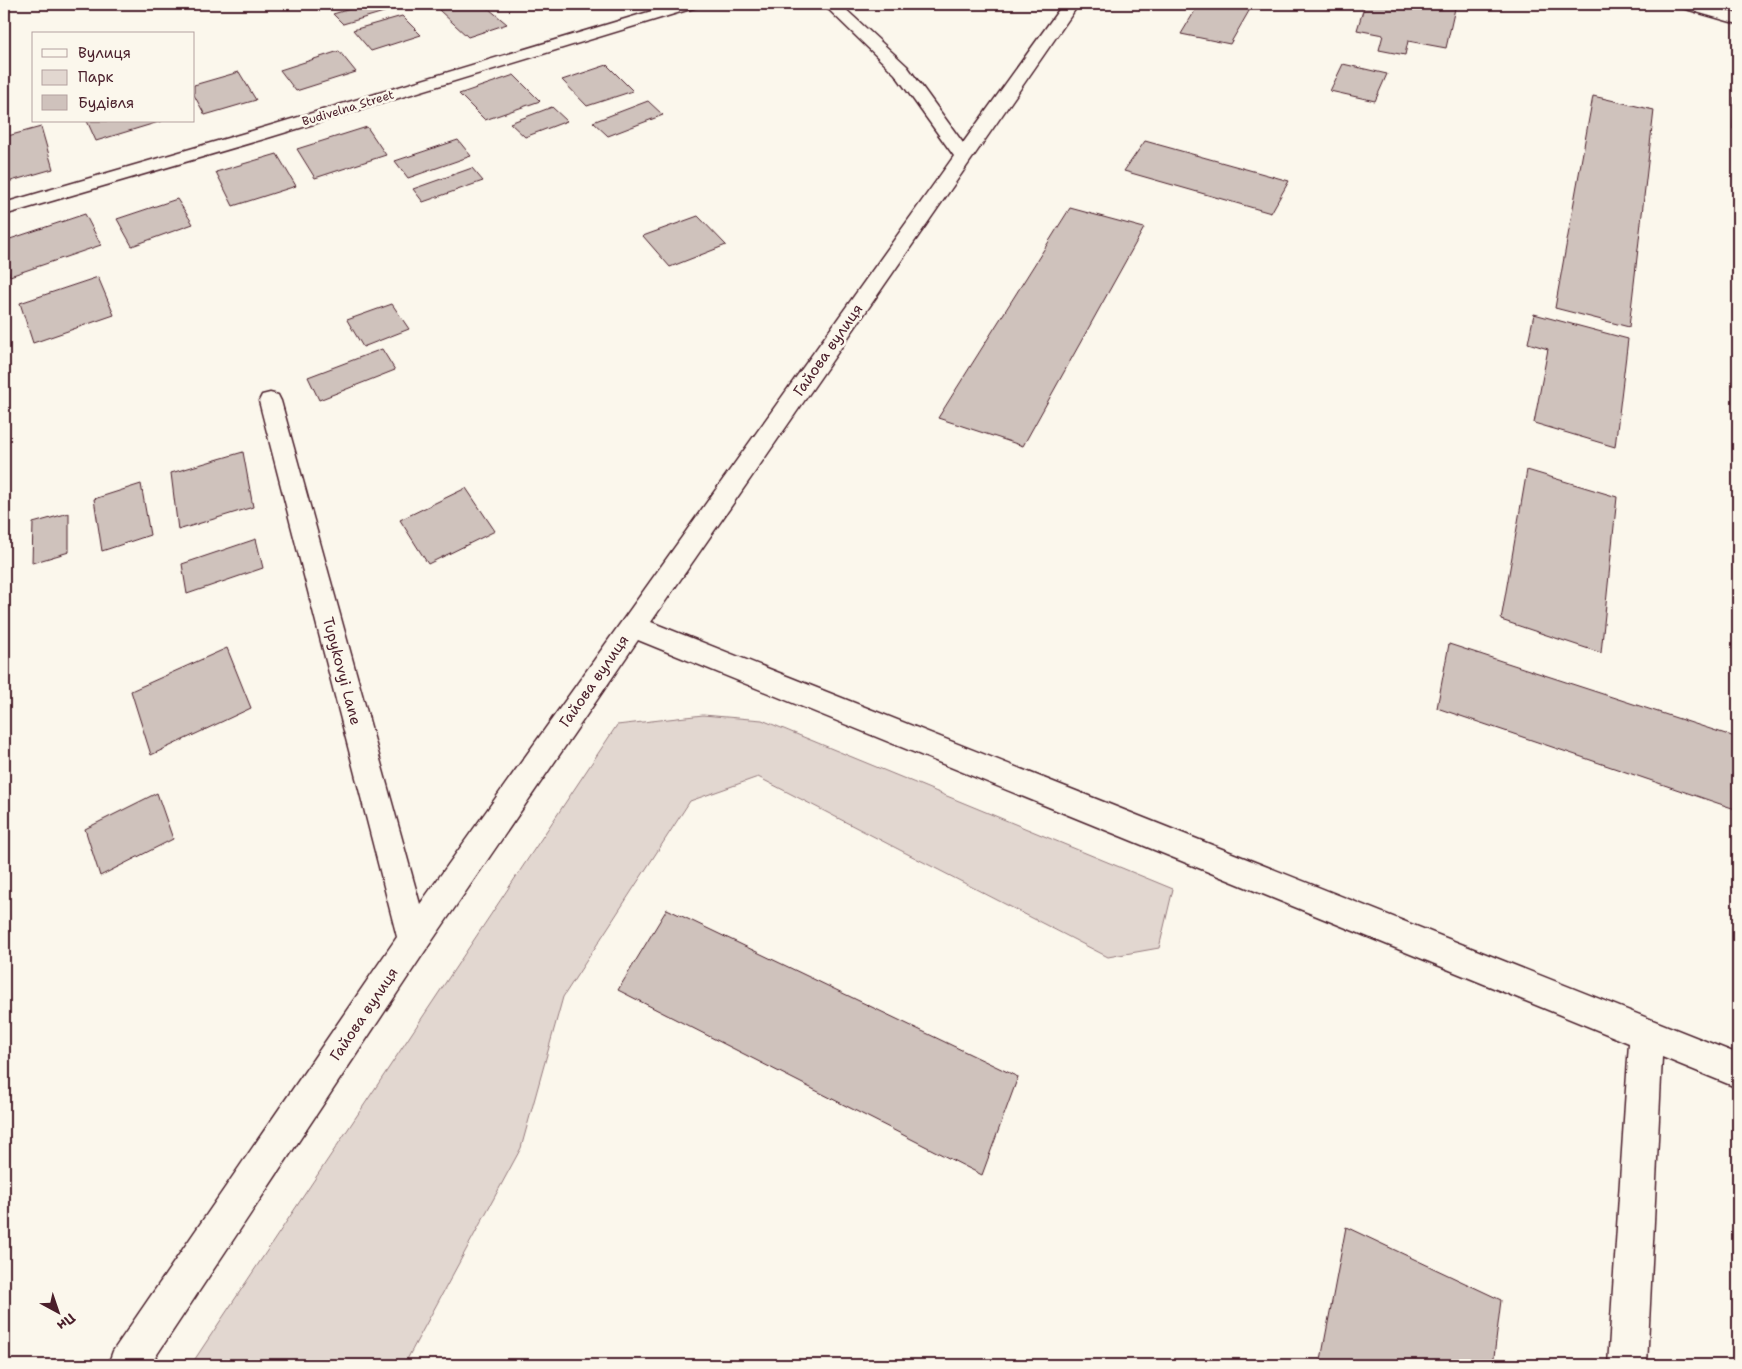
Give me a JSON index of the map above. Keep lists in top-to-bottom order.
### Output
{
  "streets": {
    "street": ["Budivelna Street", "Гайова вулиця", "Tupykovyi Lane"]
  },
  "crossings": [
    ["Гайова вулиця", "Tupykovyi Lane"]
  ],
  "legend": ["Вулиця", "Парк", "Будівля"],
  "north": "bottom right"
}
